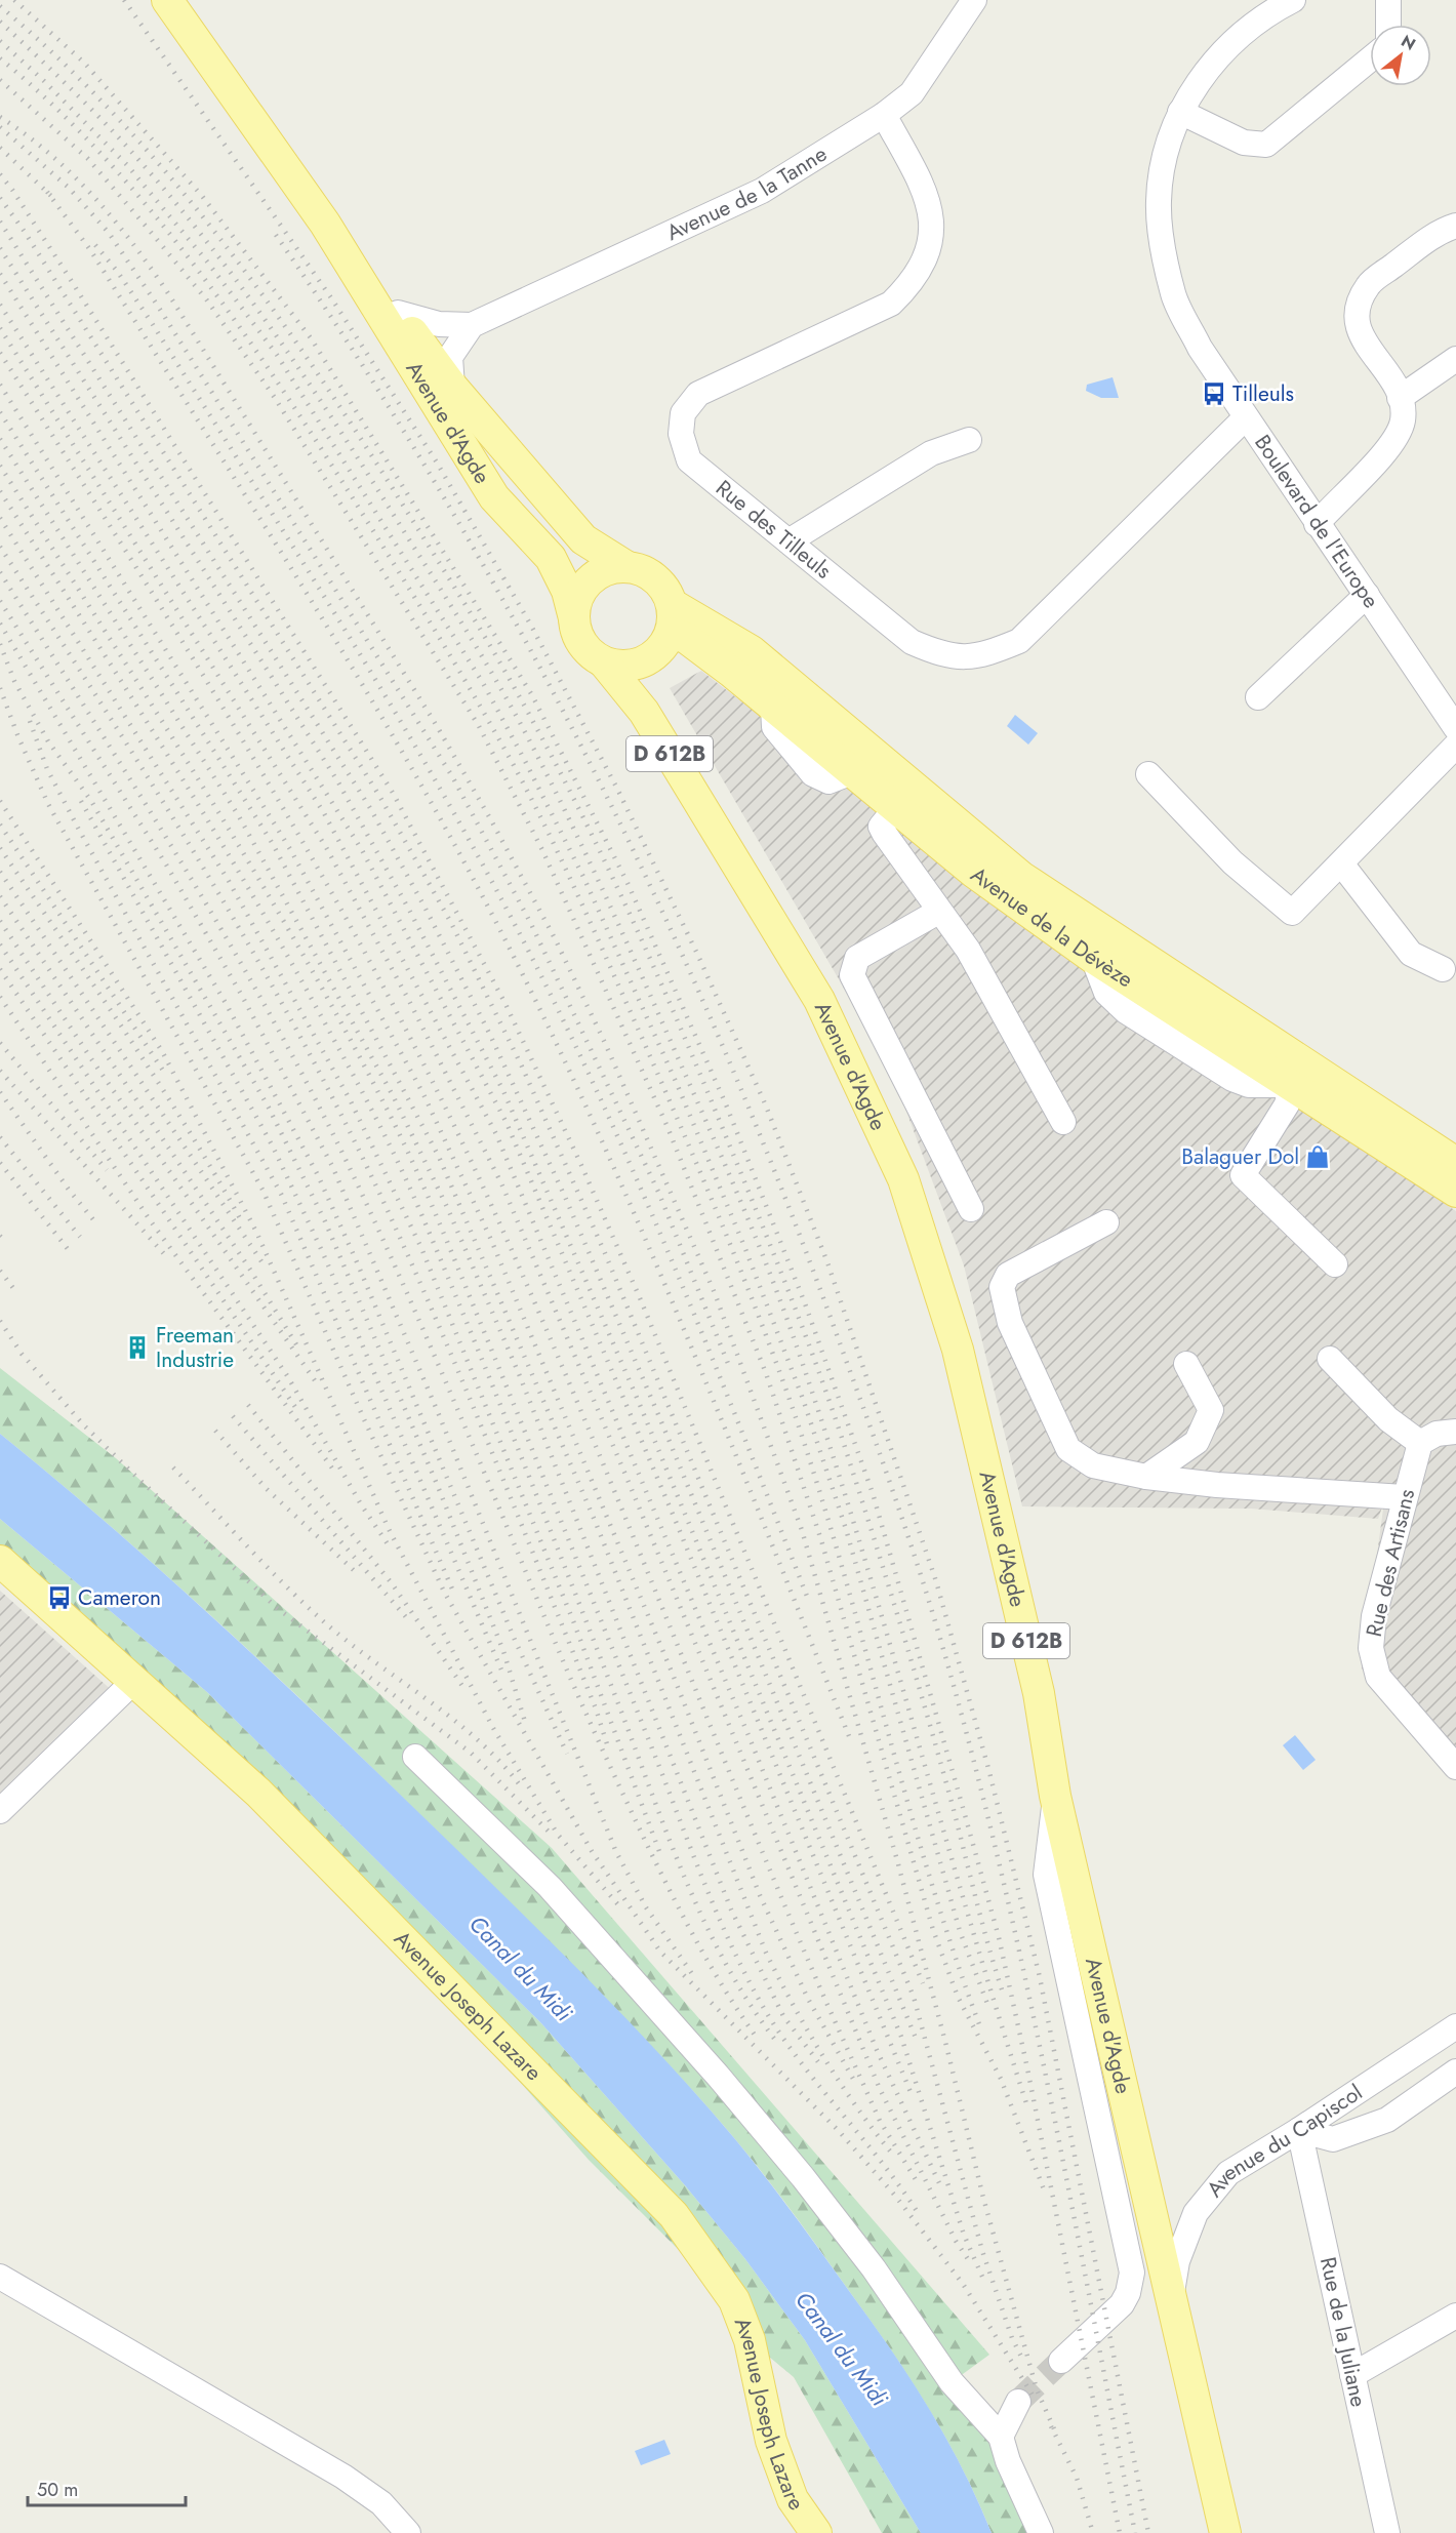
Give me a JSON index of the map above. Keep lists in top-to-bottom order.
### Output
{
  "streets": {
    "main road": [
      "Avenue d'Agde",
      "D 612B",
      "Avenue de la Dévèze",
      "Avenue Joseph Lazare"
    ],
    "street": [
      "Avenue de la Tanne",
      "Boulevard de l'Europe",
      "Rue des Tilleuls",
      "Rue des Artisans",
      "Avenue du Capiscol",
      "Rue de la Juliane"
    ]
  },
  "crossings": [
    ["Avenue de la Tanne", "Avenue d'Agde"],
    ["Avenue de la Tanne", "Rue des Tilleuls"],
    ["Avenue d'Agde", "D 612B"],
    ["Avenue d'Agde", "Avenue de la Dévèze"],
    ["Avenue d'Agde", "Avenue du Capiscol"],
    ["Boulevard de l'Europe", "Rue des Tilleuls"],
    ["D 612B", "Avenue de la Dévèze"],
    ["Avenue du Capiscol", "Rue de la Juliane"]
  ],
  "water": ["Canal du Midi"],
  "places": {
    "bus stop": ["Tilleuls", "Cameron"],
    "shop": ["Balaguer Dol"],
    "building": ["Freeman Industrie"]
  },
  "scale_bar": "50 m",
  "north": "top right"
}
